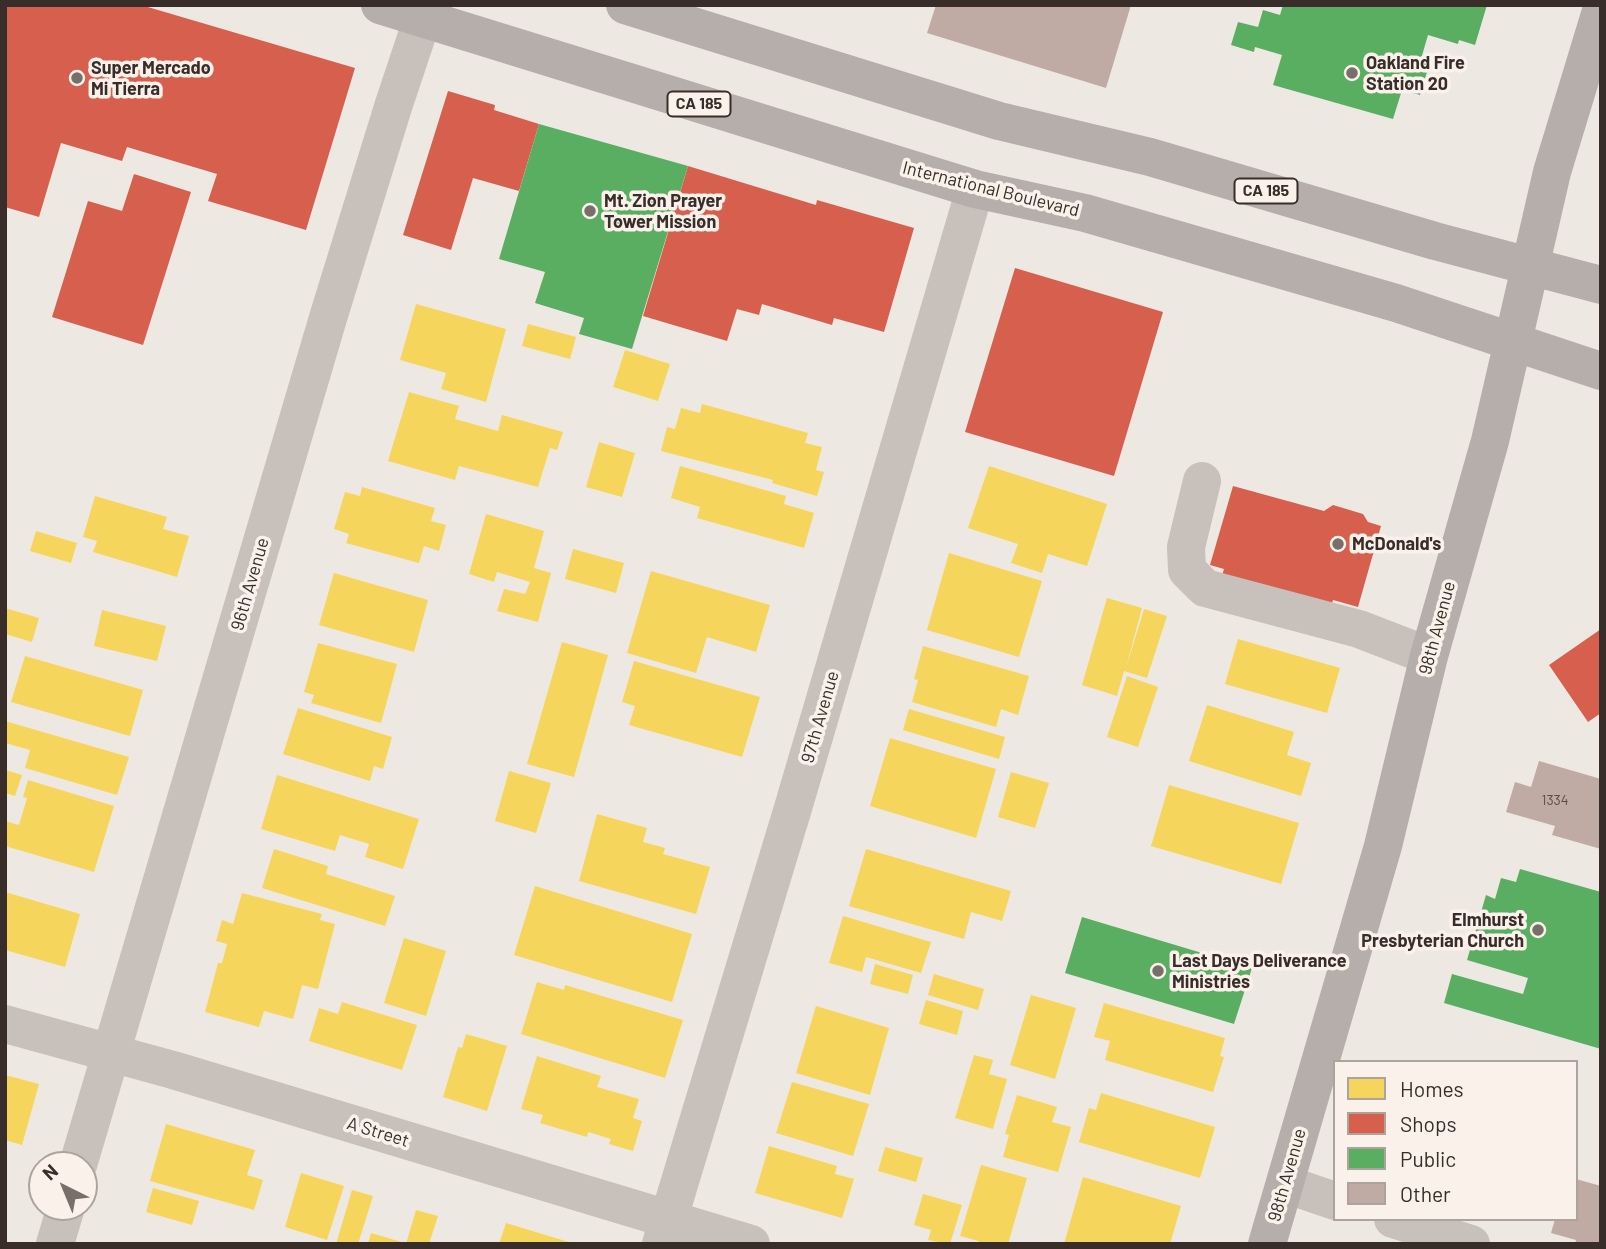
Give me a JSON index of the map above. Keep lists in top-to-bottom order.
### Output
{
  "streets": {
    "main road": ["CA 185", "International Boulevard", "98th Avenue"],
    "street": ["96th Avenue", "97th Avenue", "A Street"]
  },
  "crossings": [
    ["CA 185", "98th Avenue"],
    ["International Boulevard", "96th Avenue"],
    ["International Boulevard", "98th Avenue"],
    ["International Boulevard", "97th Avenue"],
    ["96th Avenue", "A Street"],
    ["97th Avenue", "A Street"]
  ],
  "places": [
    "Oakland Fire Station 20",
    "Super Mercado Mi Tierra",
    "Mt. Zion Prayer Tower Mission",
    "McDonald's",
    "Elmhurst Presbyterian Church",
    "Last Days Deliverance Ministries"
  ],
  "house_numbers": ["1334"],
  "legend": [
    "Homes",
    "Shops",
    "Public",
    "Other"
  ],
  "north": "top left"
}
